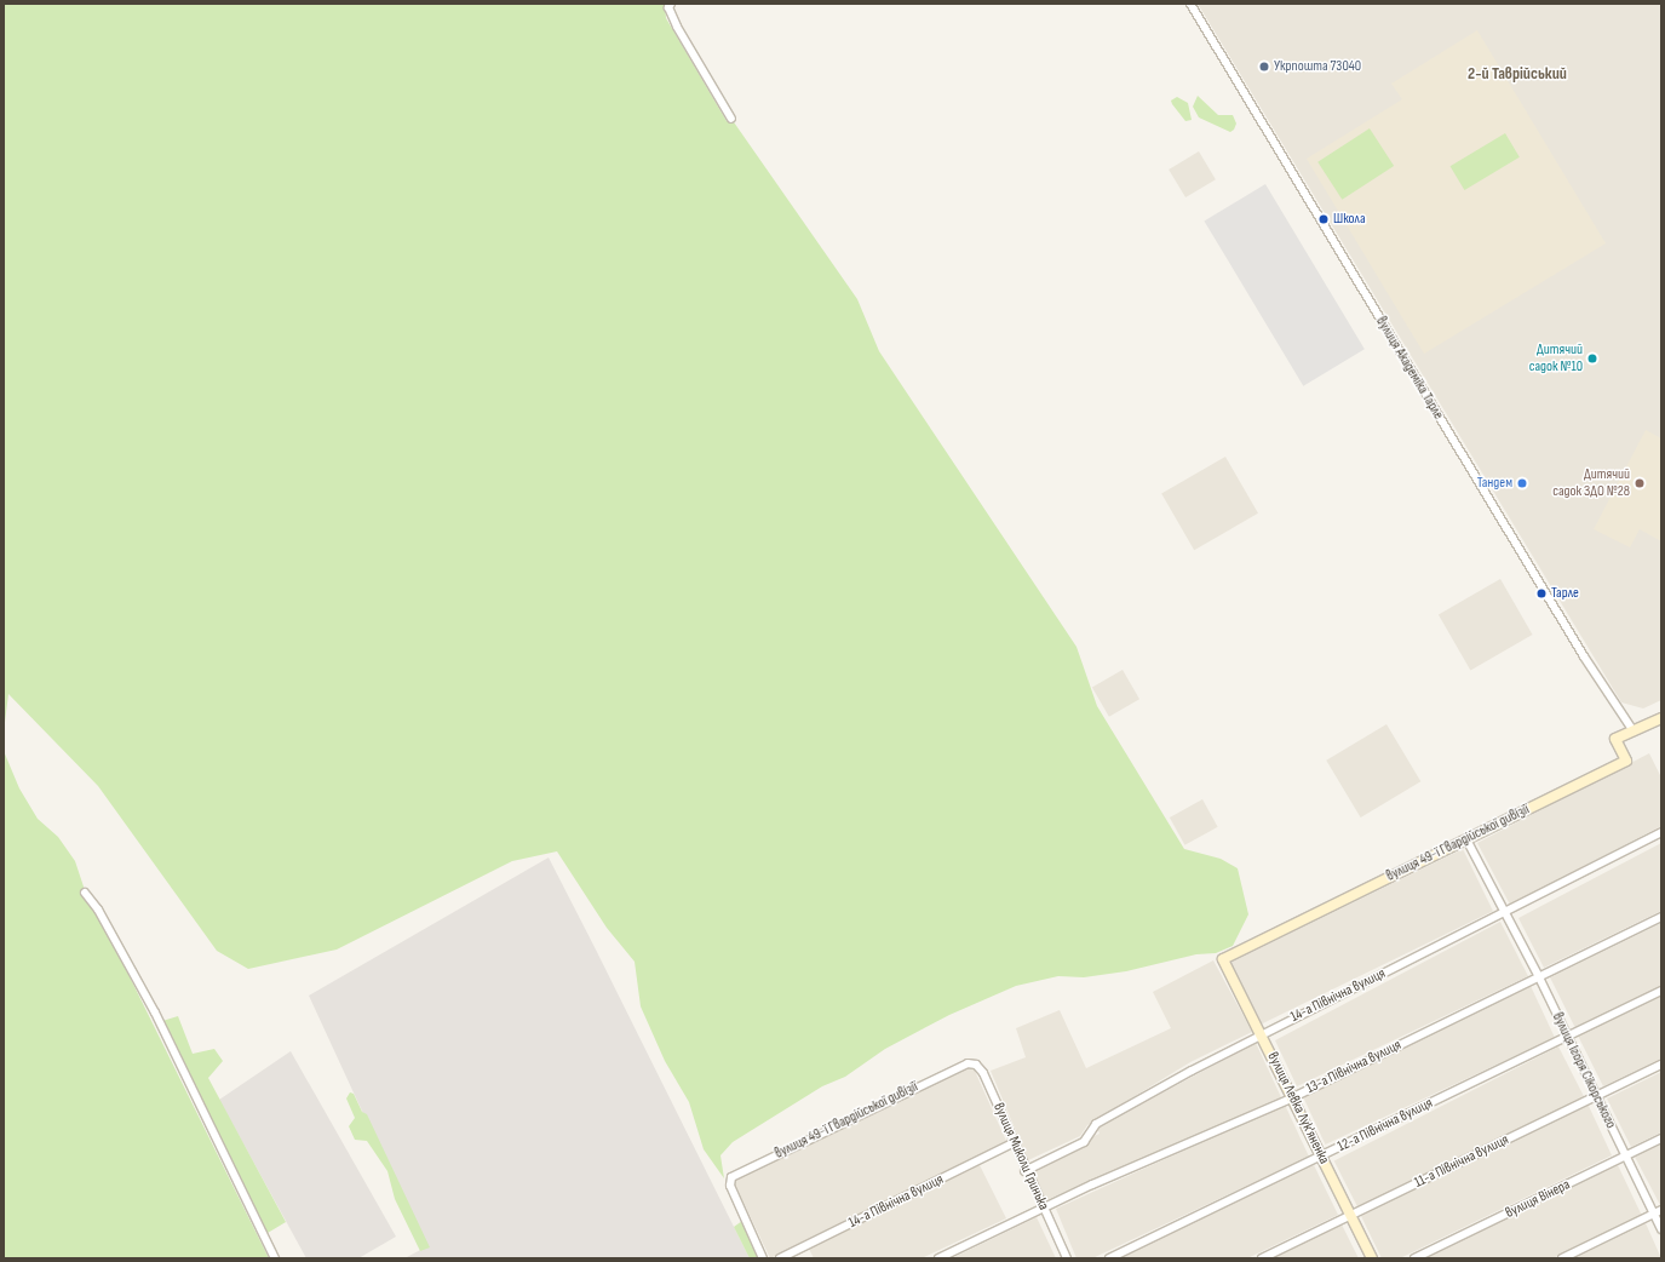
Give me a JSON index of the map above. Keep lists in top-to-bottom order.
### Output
{
  "streets": {
    "street": [
      "вулиця Академіка Тарле",
      "вулиця 49-ї Гвардійської дивізії",
      "14-а Північна вулиця",
      "13-а Північна вулиця",
      "вулиця Ігоря Сікорського",
      "вулиця Левка Лук'яненка",
      "12-а Північна вулиця",
      "вулиця Миколи Гринька",
      "11-а Північна вулиця",
      "вулиця Вінера"
    ]
  },
  "crossings": [
    ["вулиця Академіка Тарле", "вулиця 49-ї Гвардійської дивізії"],
    ["вулиця 49-ї Гвардійської дивізії", "вулиця Ігоря Сікорського"],
    ["вулиця 49-ї Гвардійської дивізії", "вулиця Левка Лук'яненка"],
    ["вулиця 49-ї Гвардійської дивізії", "вулиця Миколи Гринька"],
    ["14-а Північна вулиця", "вулиця Ігоря Сікорського"],
    ["14-а Північна вулиця", "вулиця Левка Лук'яненка"],
    ["14-а Північна вулиця", "вулиця Миколи Гринька"],
    ["13-а Північна вулиця", "вулиця Ігоря Сікорського"],
    ["13-а Північна вулиця", "вулиця Левка Лук'яненка"],
    ["13-а Північна вулиця", "вулиця Миколи Гринька"],
    ["вулиця Ігоря Сікорського", "12-а Північна вулиця"],
    ["вулиця Ігоря Сікорського", "11-а Північна вулиця"],
    ["вулиця Ігоря Сікорського", "вулиця Вінера"],
    ["вулиця Левка Лук'яненка", "12-а Північна вулиця"],
    ["вулиця Левка Лук'яненка", "11-а Північна вулиця"]
  ],
  "districts": ["2-й Таврійський"],
  "places": [
    "Укрпошта 73040",
    "Школа",
    "Дитячий садок №10",
    "Тандем",
    "Дитячий садок ЗДО №28",
    "Тарле"
  ]
}
